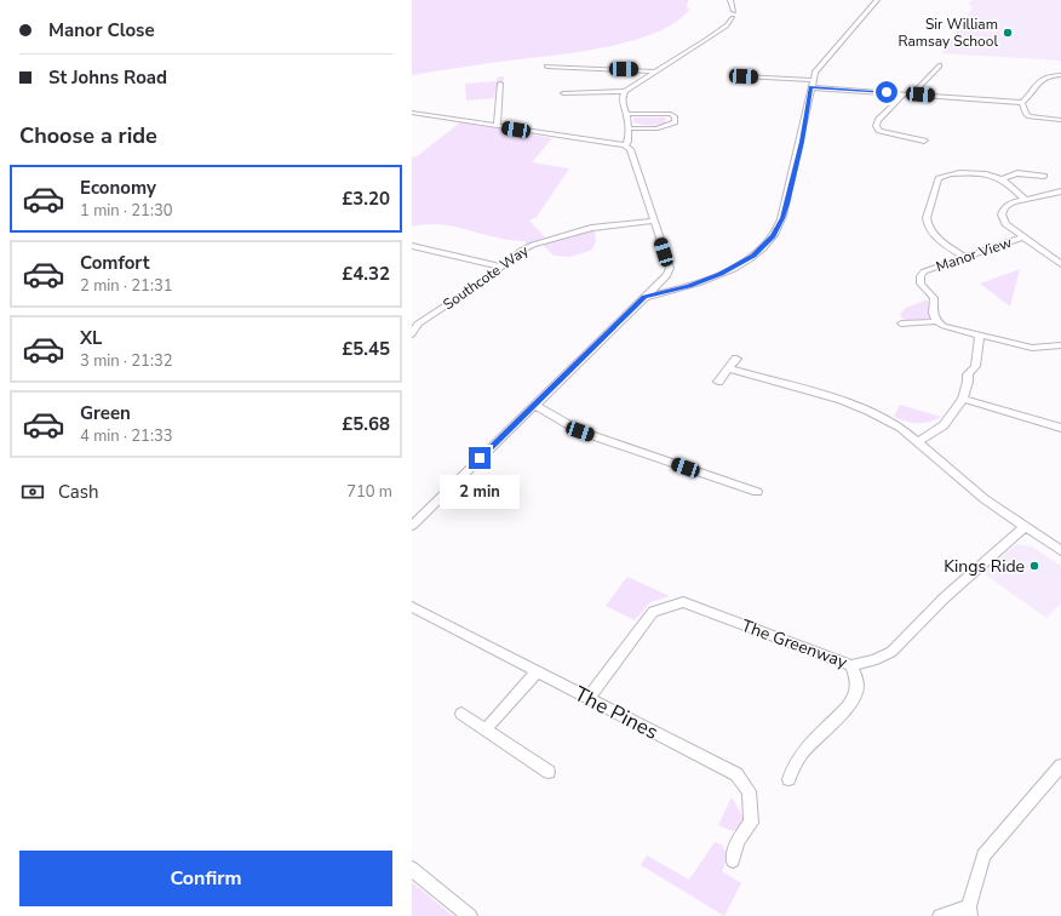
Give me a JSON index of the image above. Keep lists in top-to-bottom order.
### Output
{
  "streets": {
    "street": [
      "Manor View",
      "Southcote Way",
      "The Greenway",
      "The Pines"
    ]
  },
  "crossings": [
    ["The Greenway", "The Pines"]
  ],
  "places": ["Sir William Ramsay School", "Kings Ride"],
  "page": {
    "banner": ["Manor Close", "St Johns Road"],
    "heading": "Choose a ride",
    "list": [
      {
        "name": "Economy",
        "note": "1 min · 21:30",
        "value": "£3.20"
      },
      {
        "name": "Comfort",
        "note": "2 min · 21:31",
        "value": "£4.32"
      },
      {
        "name": "XL",
        "note": "3 min · 21:32",
        "value": "£5.45"
      },
      {
        "name": "Green",
        "note": "4 min · 21:33",
        "value": "£5.68"
      }
    ],
    "pay": ["Cash", "710 m"],
    "bubble": "2 min",
    "buttons": "Confirm"
  }
}
